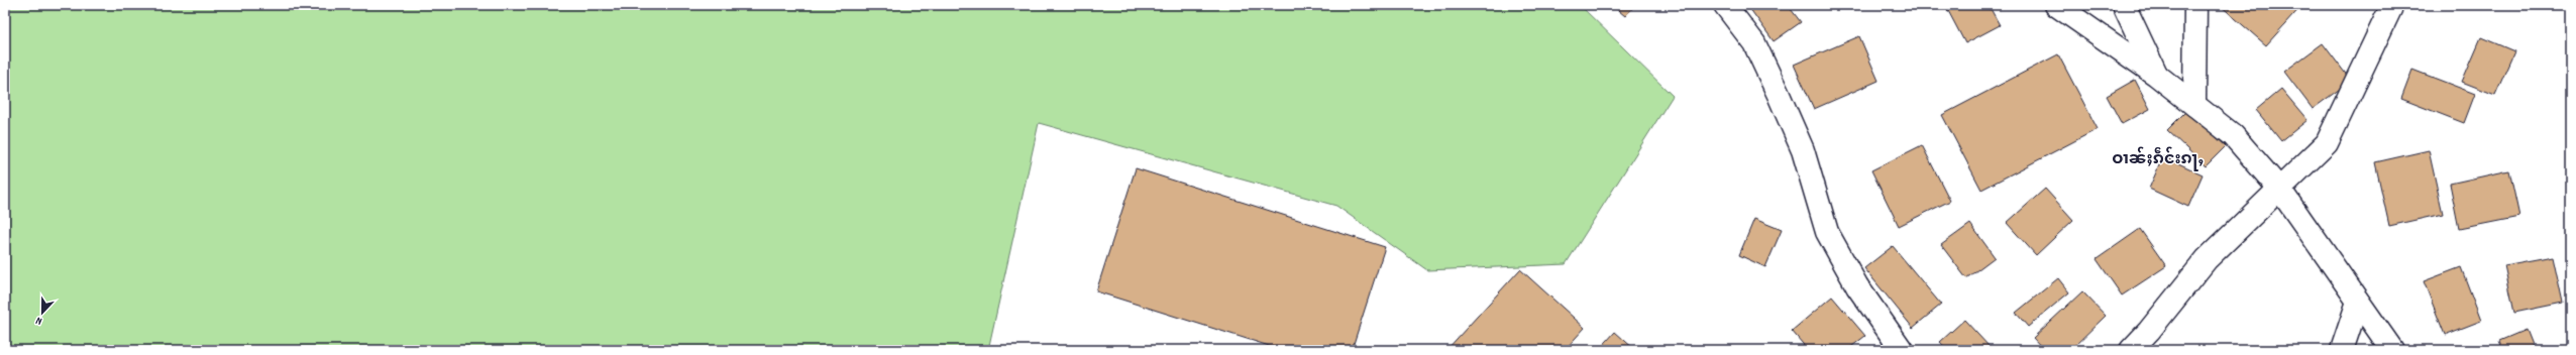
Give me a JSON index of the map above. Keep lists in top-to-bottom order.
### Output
{
  "districts": ["ဝၢၼ်ႈၵဵင်းၵႃႇ"],
  "north": "bottom"
}
